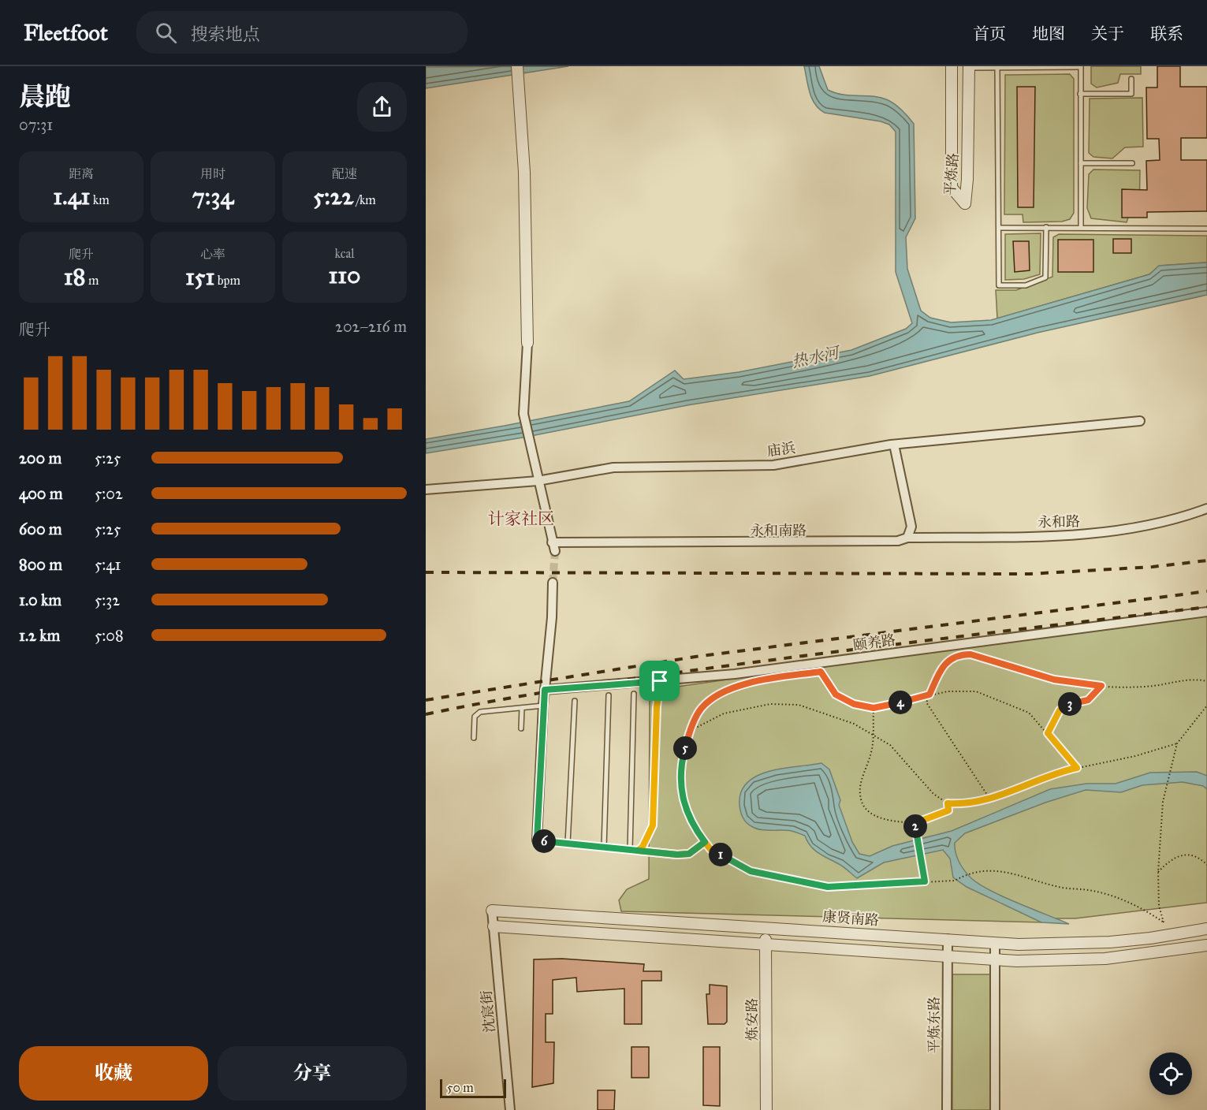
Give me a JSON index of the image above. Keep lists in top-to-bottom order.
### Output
{
  "streets": {
    "street": [
      "平炼路",
      "庙浜",
      "永和路",
      "永和南路",
      "颐养路",
      "康贤南路",
      "沈宸街",
      "炼安路",
      "平炼东路"
    ]
  },
  "crossings": [
    ["永和路", "永和南路"],
    ["康贤南路", "沈宸街"],
    ["康贤南路", "炼安路"],
    ["康贤南路", "平炼东路"]
  ],
  "districts": ["计家社区"],
  "water": ["热水河"],
  "scale_bar": "50 m",
  "page": {
    "header": "Fleetfoot",
    "search": "搜索地点",
    "nav": [
      "首页",
      "地图",
      "关于",
      "联系"
    ],
    "heading": ["晨跑", "07:31"],
    "stats": [
      ["距离", "1.41 km"],
      ["用时", "7:34"],
      ["配速", "5:22 /km"],
      ["爬升", "18 m"],
      ["心率", "151 bpm"],
      ["kcal", "110"]
    ],
    "chart": ["爬升", "202–216 m"],
    "list": [
      {
        "name": "200 m",
        "note": "5:25"
      },
      {
        "name": "400 m",
        "note": "5:02"
      },
      {
        "name": "600 m",
        "note": "5:25"
      },
      {
        "name": "800 m",
        "note": "5:41"
      },
      {
        "name": "1.0 km",
        "note": "5:32"
      },
      {
        "name": "1.2 km",
        "note": "5:08"
      }
    ],
    "pins": [
      "4",
      "3",
      "5",
      "2",
      "6",
      "1"
    ],
    "buttons": ["收藏", "分享"],
    "scale": "50 m"
  }
}
